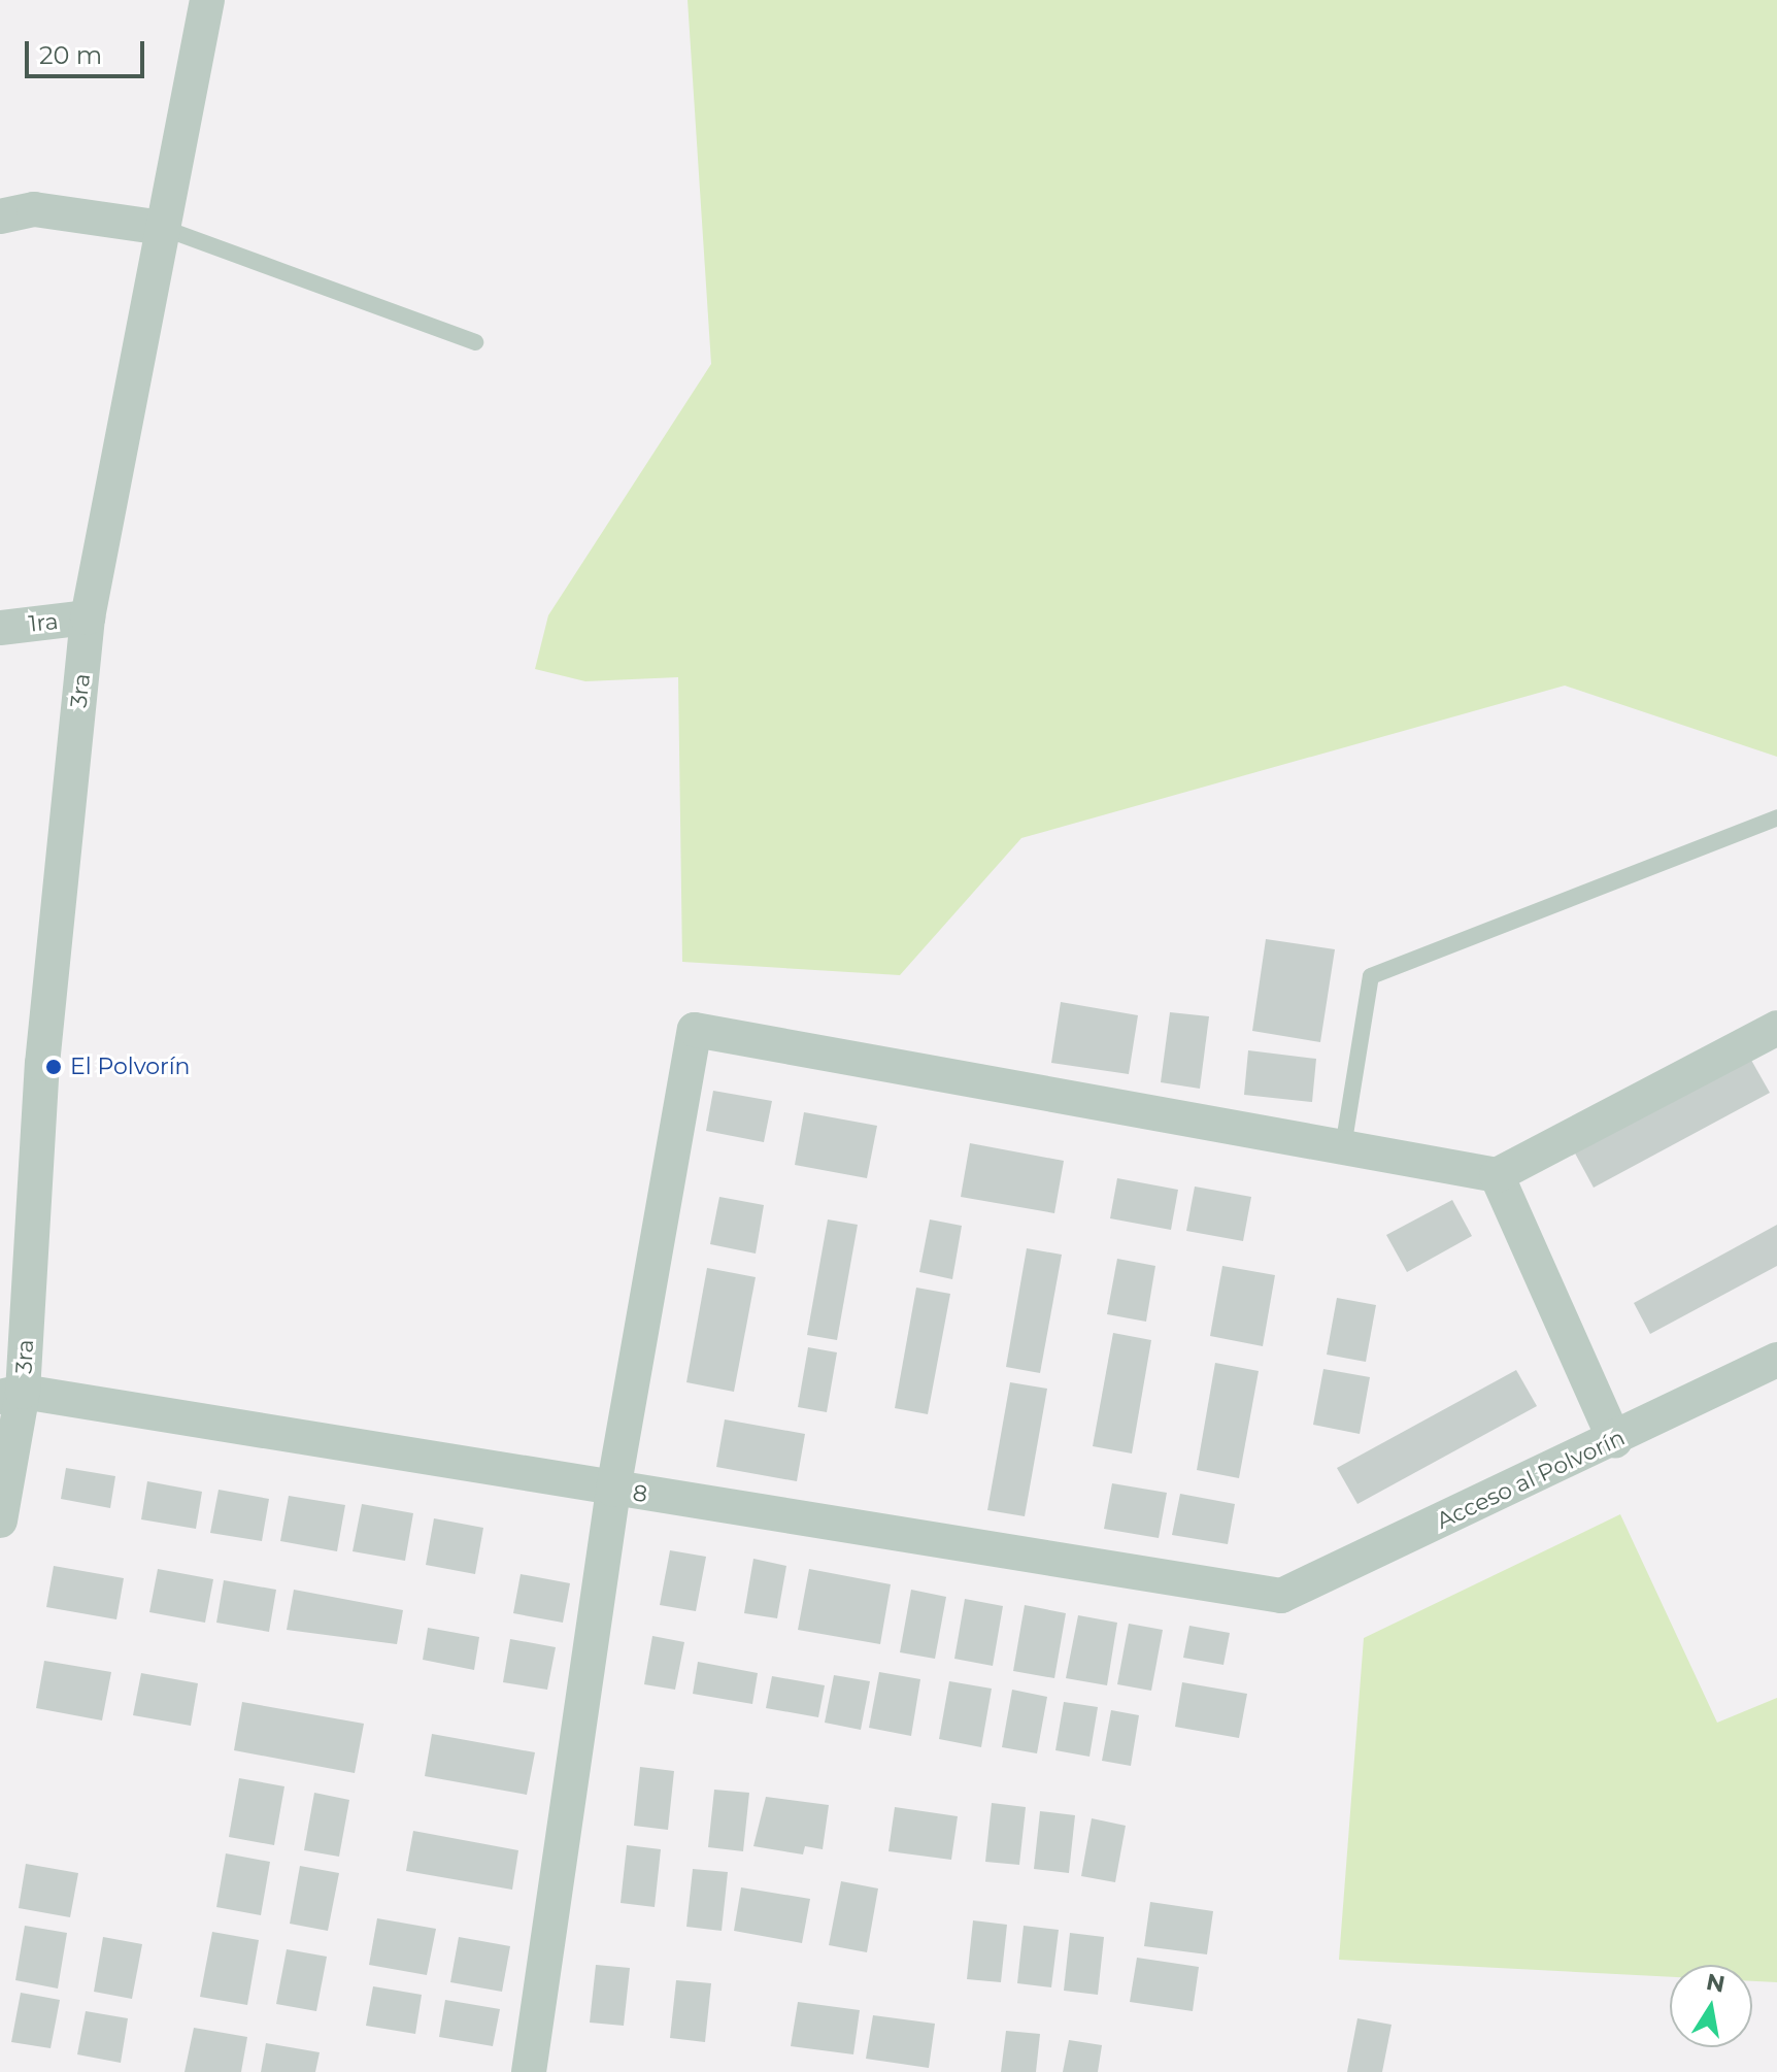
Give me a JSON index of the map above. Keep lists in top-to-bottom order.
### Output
{
  "streets": {
    "street": [
      "1ra",
      "3ra",
      "Acceso al Polvorín",
      "8"
    ]
  },
  "crossings": [
    ["1ra", "3ra"],
    ["3ra", "8"],
    ["Acceso al Polvorín", "8"]
  ],
  "places": ["El Polvorín"],
  "scale_bar": "20 m",
  "north": "top"
}
